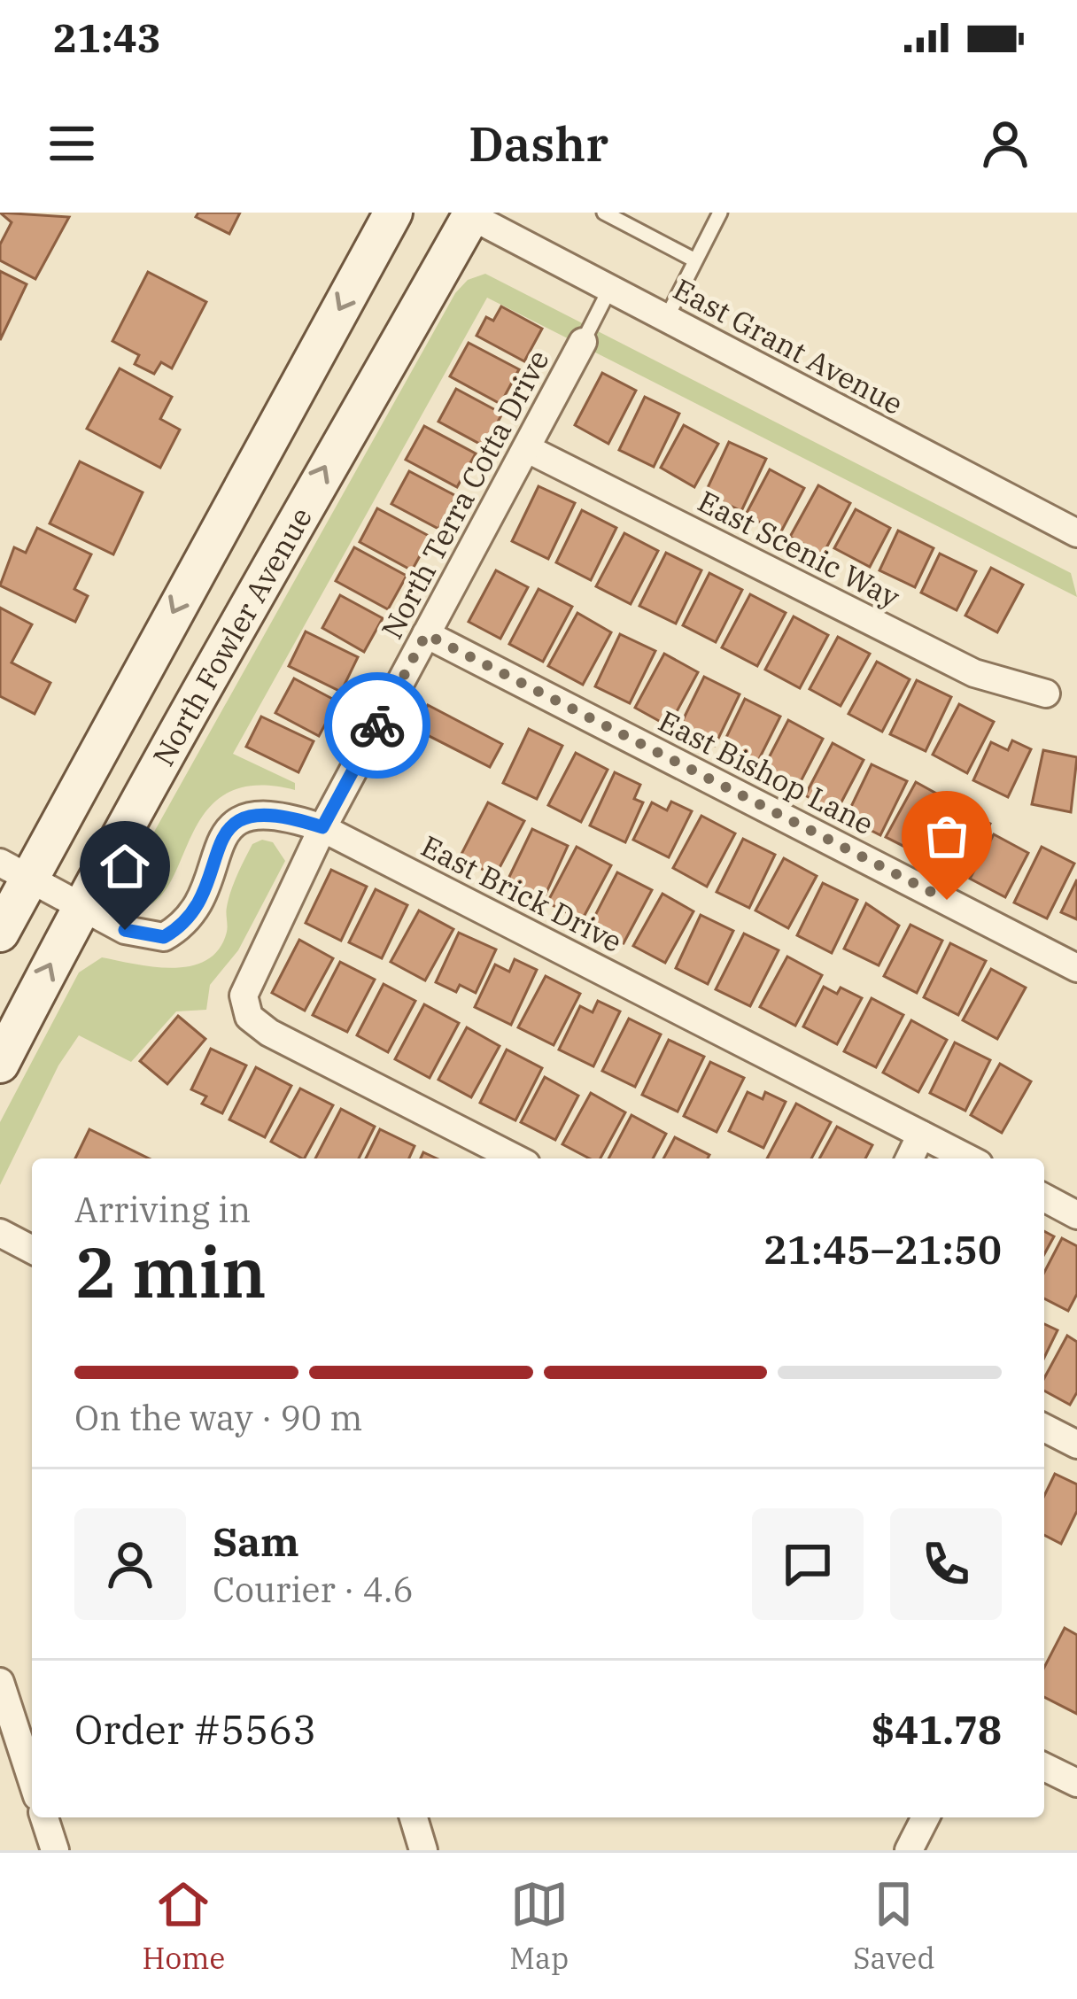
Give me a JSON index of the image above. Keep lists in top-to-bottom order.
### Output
{
  "streets": {
    "main road": ["North Fowler Avenue"],
    "street": [
      "East Grant Avenue",
      "North Terra Cotta Drive",
      "East Scenic Way",
      "East Bishop Lane",
      "East Brick Drive"
    ]
  },
  "crossings": [
    ["East Grant Avenue", "North Terra Cotta Drive"],
    ["East Grant Avenue", "North Fowler Avenue"],
    ["North Terra Cotta Drive", "East Scenic Way"],
    ["North Terra Cotta Drive", "East Bishop Lane"],
    ["North Terra Cotta Drive", "East Brick Drive"],
    ["North Fowler Avenue", "East Brick Drive"]
  ],
  "page": {
    "status": "21:43",
    "header": "Dashr",
    "heading": ["2 min", "Arriving in", "21:45–21:50"],
    "panel": [
      "Sam",
      "Courier · 4.6",
      "Order #5563",
      "$41.78"
    ],
    "bar": "On the way · 90 m",
    "tabs": ["Home", "Map", "Saved"]
  }
}
